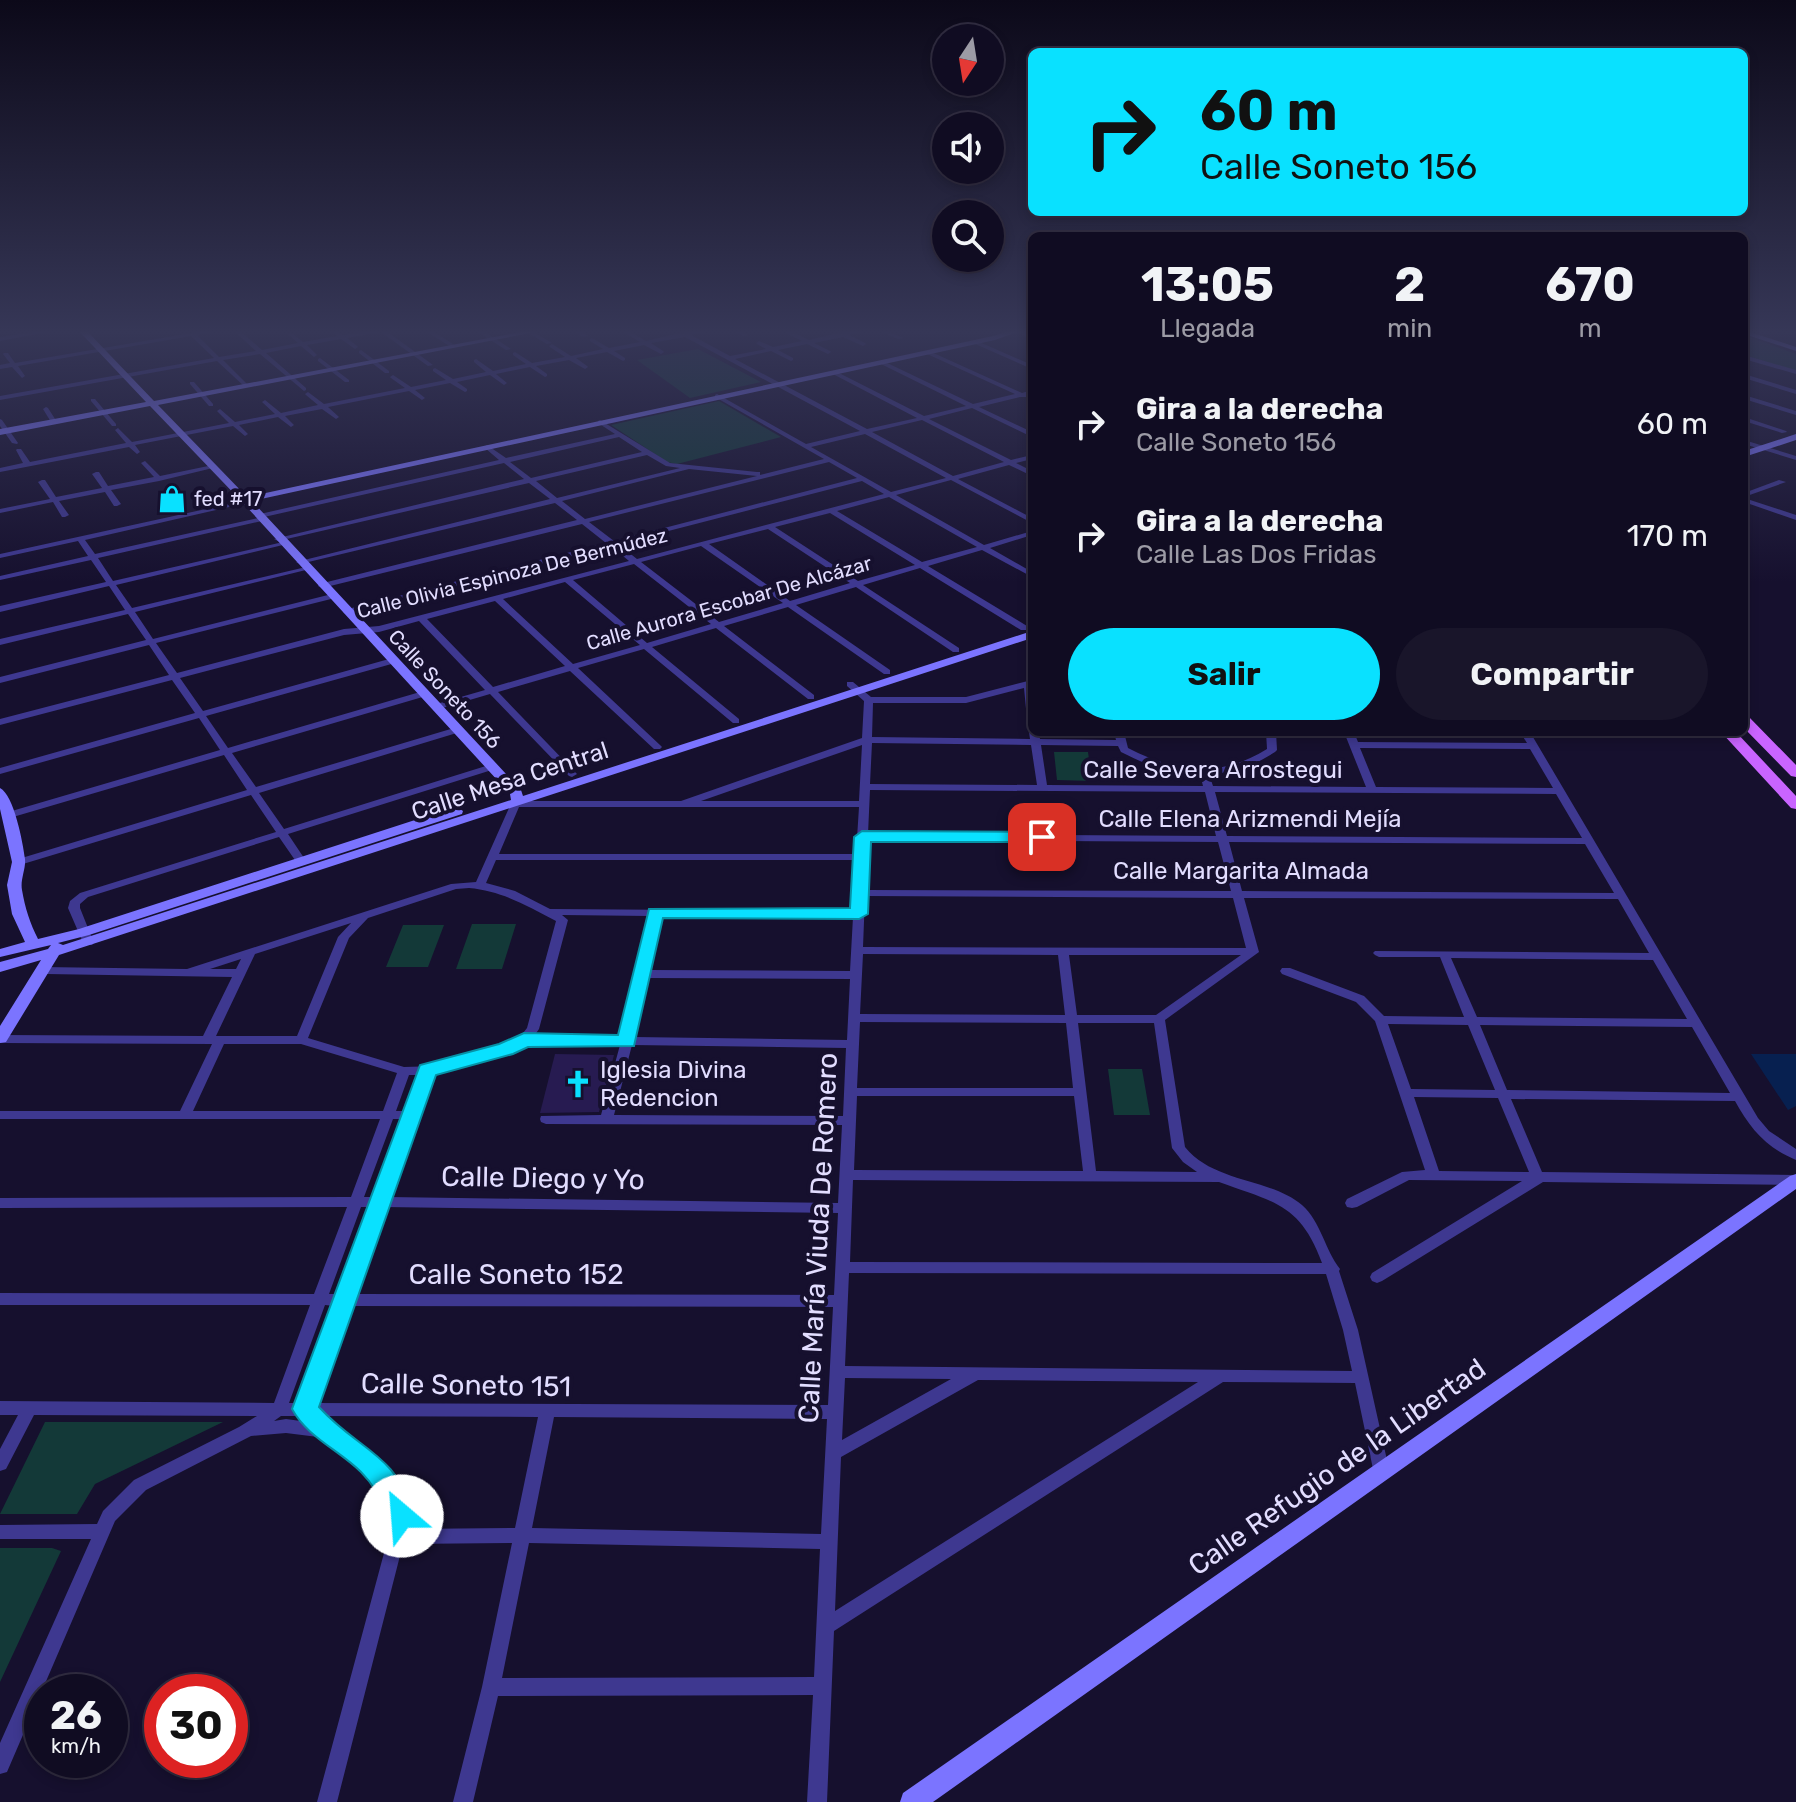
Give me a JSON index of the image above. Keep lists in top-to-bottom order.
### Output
{
  "streets": {
    "street": [
      "Calle Olivia Espinoza De Bermúdez",
      "Calle Aurora Escobar De Alcázar",
      "Calle Soneto 156",
      "Calle Severa Arrostegui",
      "Calle Mesa Central",
      "Calle Elena Arizmendi Mejía",
      "Calle Margarita Almada",
      "Calle Diego y Yo",
      "Calle María Viuda De Romero",
      "Calle Soneto 152",
      "Calle Soneto 151",
      "Calle Refugio de la Libertad"
    ]
  },
  "crossings": [
    ["Calle Olivia Espinoza De Bermúdez", "Calle Soneto 156"],
    ["Calle Aurora Escobar De Alcázar", "Calle Soneto 156"],
    ["Calle Soneto 156", "Calle Mesa Central"],
    ["Calle Severa Arrostegui", "Calle María Viuda De Romero"],
    ["Calle Mesa Central", "Calle María Viuda De Romero"],
    ["Calle Elena Arizmendi Mejía", "Calle María Viuda De Romero"],
    ["Calle Margarita Almada", "Calle María Viuda De Romero"],
    ["Calle Diego y Yo", "Calle María Viuda De Romero"],
    ["Calle María Viuda De Romero", "Calle Soneto 152"],
    ["Calle María Viuda De Romero", "Calle Soneto 151"]
  ],
  "places": {
    "shop": ["fed #17"],
    "church": ["Iglesia Divina Redencion"]
  },
  "north": "bottom",
  "page": {
    "turn": ["60 m", "Calle Soneto 156"],
    "eta": [
      "13:05",
      "Llegada",
      "2",
      "min",
      "670",
      "m"
    ],
    "list": [
      {
        "name": "Gira a la derecha",
        "note": "Calle Soneto 156",
        "value": "60 m"
      },
      {
        "name": "Gira a la derecha",
        "note": "Calle Las Dos Fridas",
        "value": "170 m"
      }
    ],
    "buttons": ["Salir", "Compartir"],
    "speed": "26 km/h",
    "limit": "30"
  }
}
